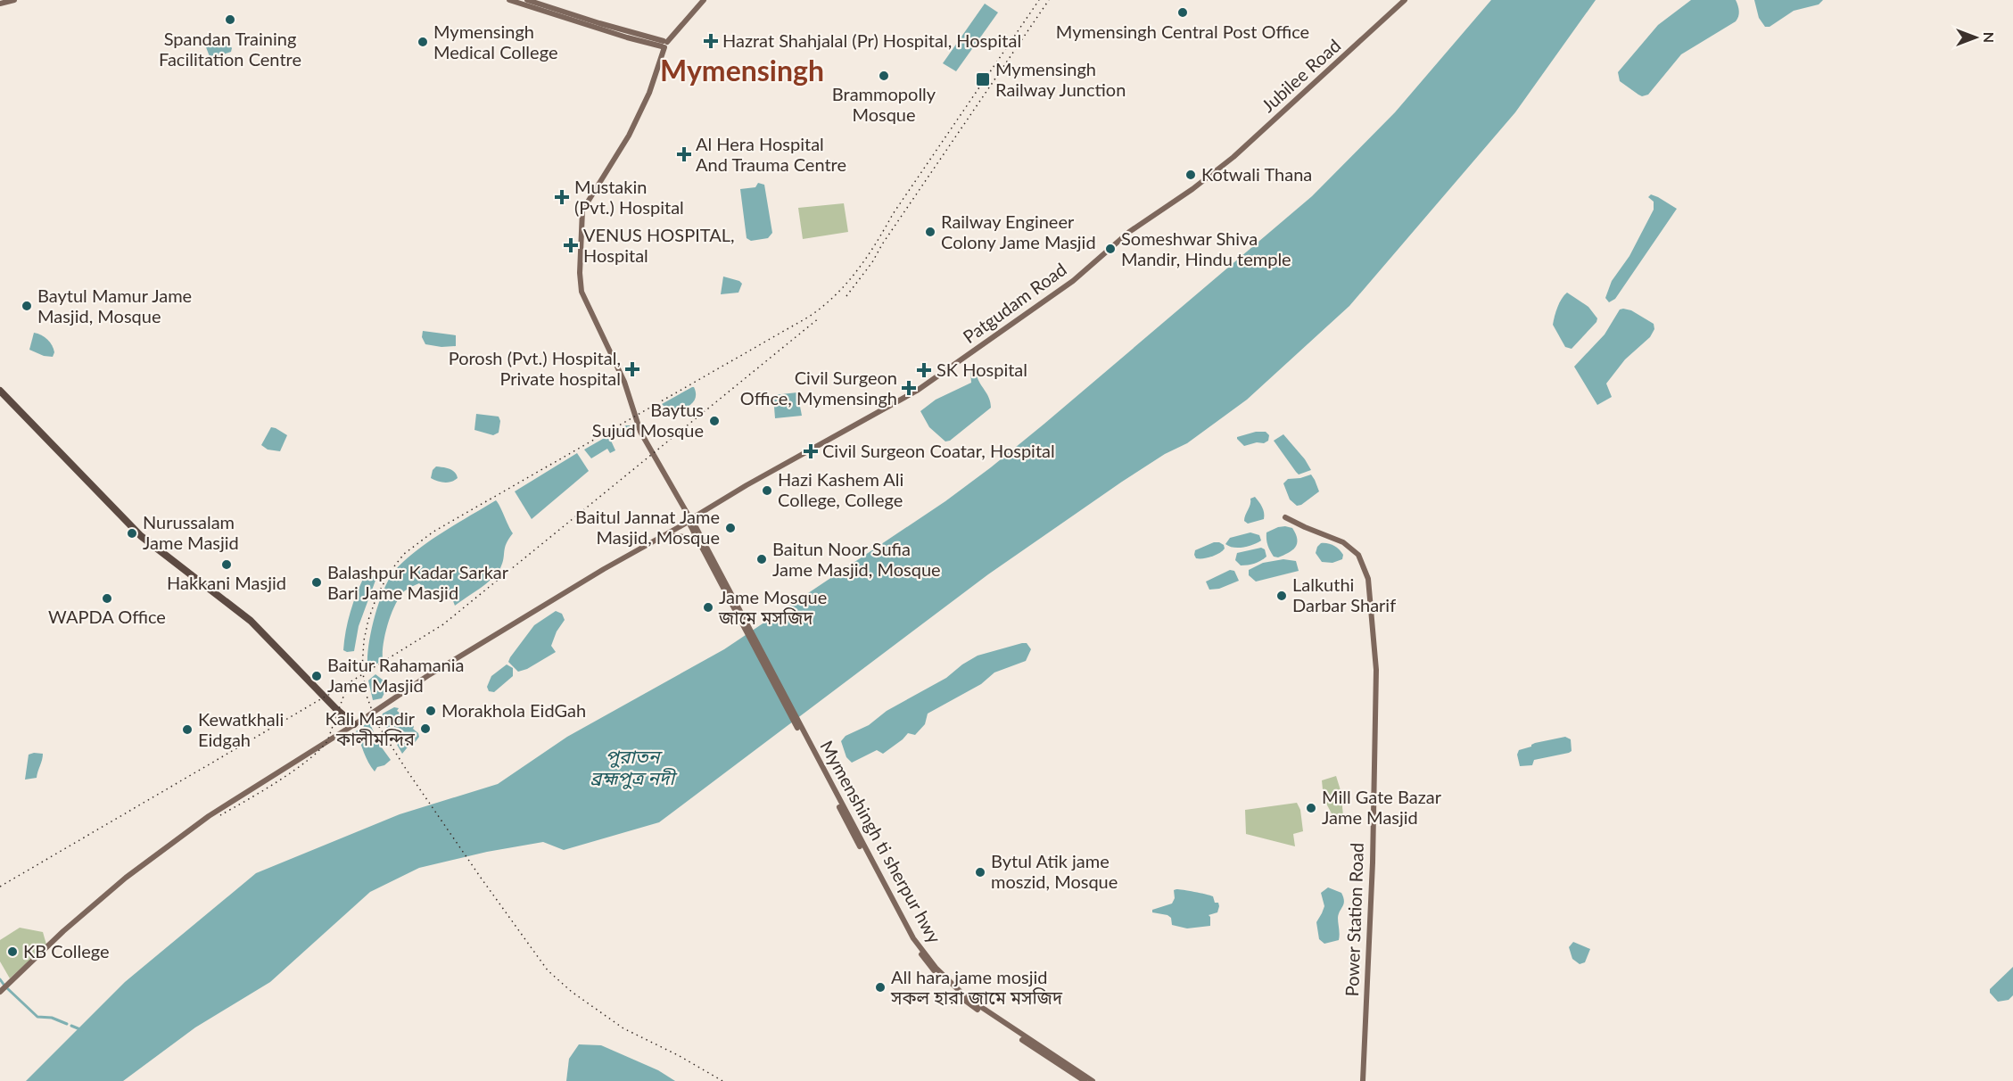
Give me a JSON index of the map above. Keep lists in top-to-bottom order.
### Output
{
  "streets": {
    "main road": [
      "Jubilee Road",
      "Patgudam Road",
      "Mymenshingh ti sherpur hwy",
      "Power Station Road"
    ]
  },
  "crossings": [
    ["Jubilee Road", "Patgudam Road"]
  ],
  "districts": ["Mymensingh"],
  "water": ["পুরাতন ব্রহ্মপুত্র নদী"],
  "places": {
    "other": [
      "Mymensingh Central Post Office",
      "Spandan Training Facilitation Centre",
      "Mymensingh Medical College",
      "Brammopolly Mosque",
      "Kotwali Thana",
      "Railway Engineer Colony Jame Masjid",
      "Someshwar Shiva Mandir, Hindu temple",
      "Baytul Mamur Jame Masjid, Mosque",
      "Baytus Sujud Mosque",
      "Hazi Kashem Ali College, College",
      "Baitul Jannat Jame Masjid, Mosque",
      "Nurussalam Jame Masjid",
      "Baitun Noor Sufia Jame Masjid, Mosque",
      "Hakkani Masjid",
      "Balashpur Kadar Sarkar Bari Jame Masjid",
      "Lalkuthi Darbar Sharif",
      "WAPDA Office",
      "Jame Mosque জামে মসজিদ",
      "Baitur Rahamania Jame Masjid",
      "Morakhola EidGah",
      "Kali Mandir কালীমন্দির",
      "Kewatkhali Eidgah",
      "Mill Gate Bazar Jame Masjid",
      "Bytul Atik jame moszid, Mosque",
      "KB College",
      "All hara jame mosjid সকল হারা জামে মসজিদ"
    ],
    "health": [
      "Hazrat Shahjalal (Pr) Hospital, Hospital",
      "Al Hera Hospital And Trauma Centre",
      "Mustakin (Pvt.) Hospital",
      "VENUS HOSPITAL, Hospital",
      "Porosh (Pvt.) Hospital, Private hospital",
      "SK Hospital",
      "Civil Surgeon Office, Mymensingh",
      "Civil Surgeon Coatar, Hospital"
    ],
    "transit": ["Mymensingh Railway Junction"]
  },
  "north": "right"
}
